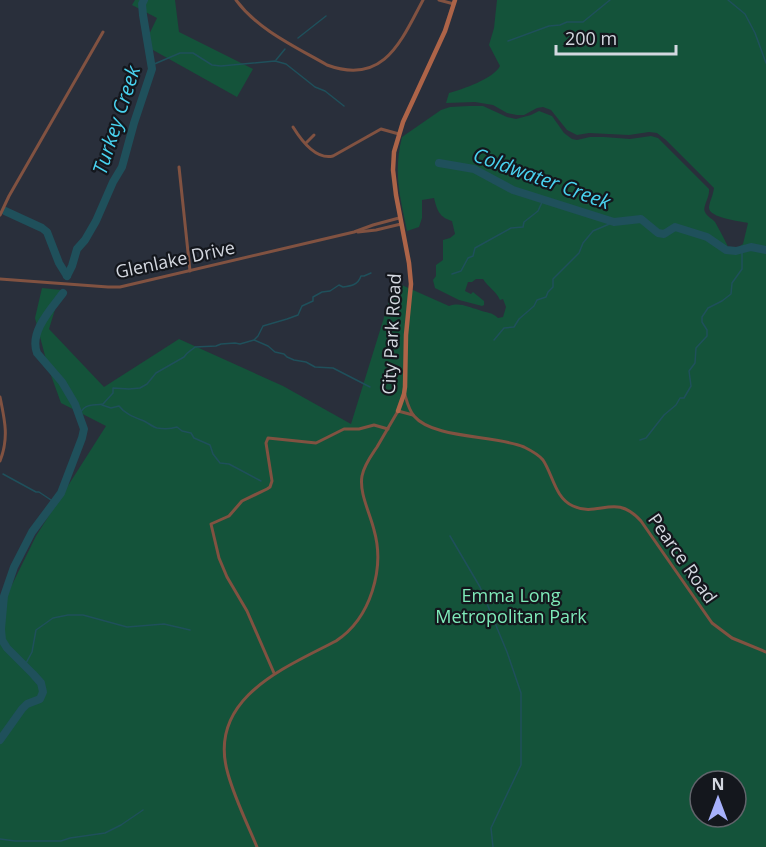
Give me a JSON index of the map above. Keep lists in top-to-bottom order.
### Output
{
  "streets": {
    "street": ["Glenlake Drive", "City Park Road", "Pearce Road"]
  },
  "crossings": [
    ["Glenlake Drive", "City Park Road"]
  ],
  "water": ["Turkey Creek", "Coldwater Creek"],
  "parks": ["Emma Long Metropolitan Park"],
  "scale_bar": "200 m",
  "north": "top"
}
